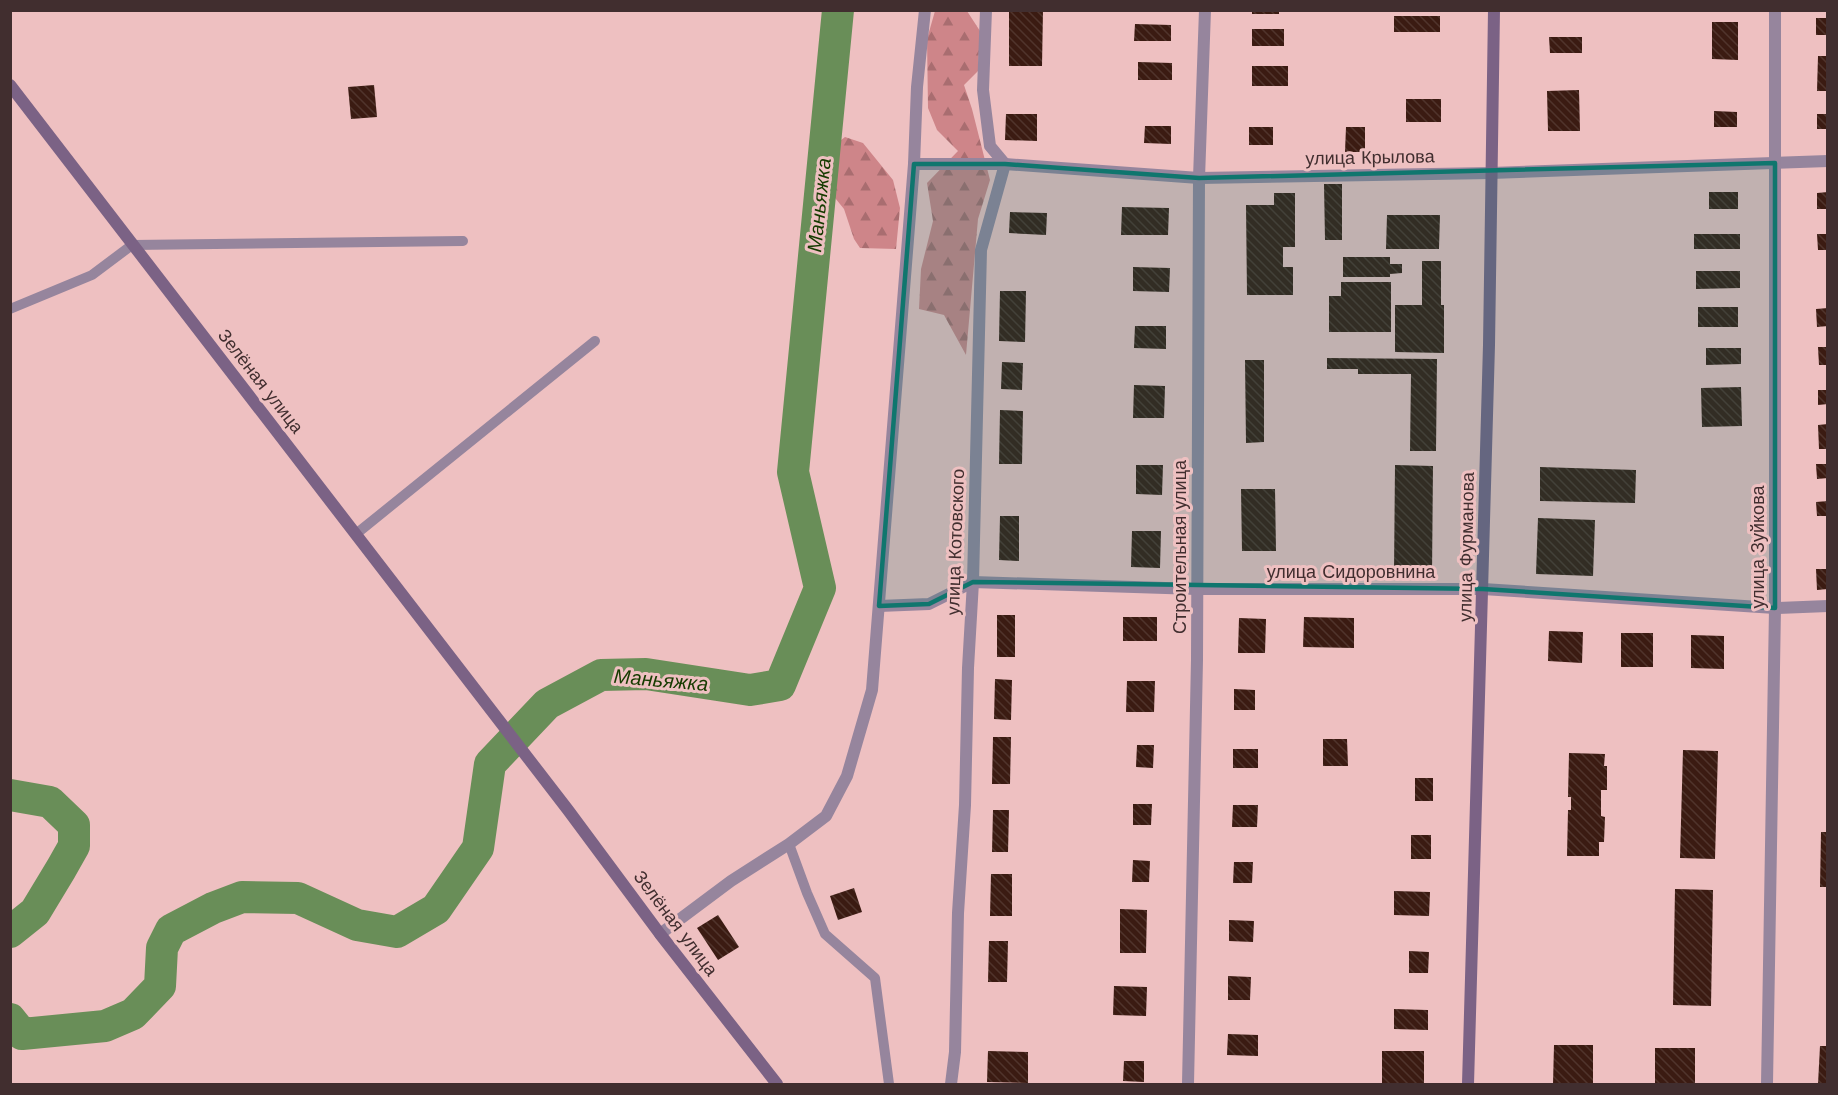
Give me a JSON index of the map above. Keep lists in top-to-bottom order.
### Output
{
  "streets": {
    "street": [
      "улица Крылова",
      "Зелёная улица",
      "улица Котовского",
      "Строительная улица",
      "улица Фурманова",
      "улица Зуйкова",
      "улица Сидоровнина"
    ]
  },
  "crossings": [
    ["улица Крылова", "улица Котовского"],
    ["улица Крылова", "Строительная улица"],
    ["улица Крылова", "улица Фурманова"],
    ["улица Крылова", "улица Зуйкова"],
    ["улица Котовского", "улица Сидоровнина"],
    ["Строительная улица", "улица Сидоровнина"],
    ["улица Фурманова", "улица Сидоровнина"],
    ["улица Зуйкова", "улица Сидоровнина"]
  ],
  "water": ["Маньяжка"]
}
